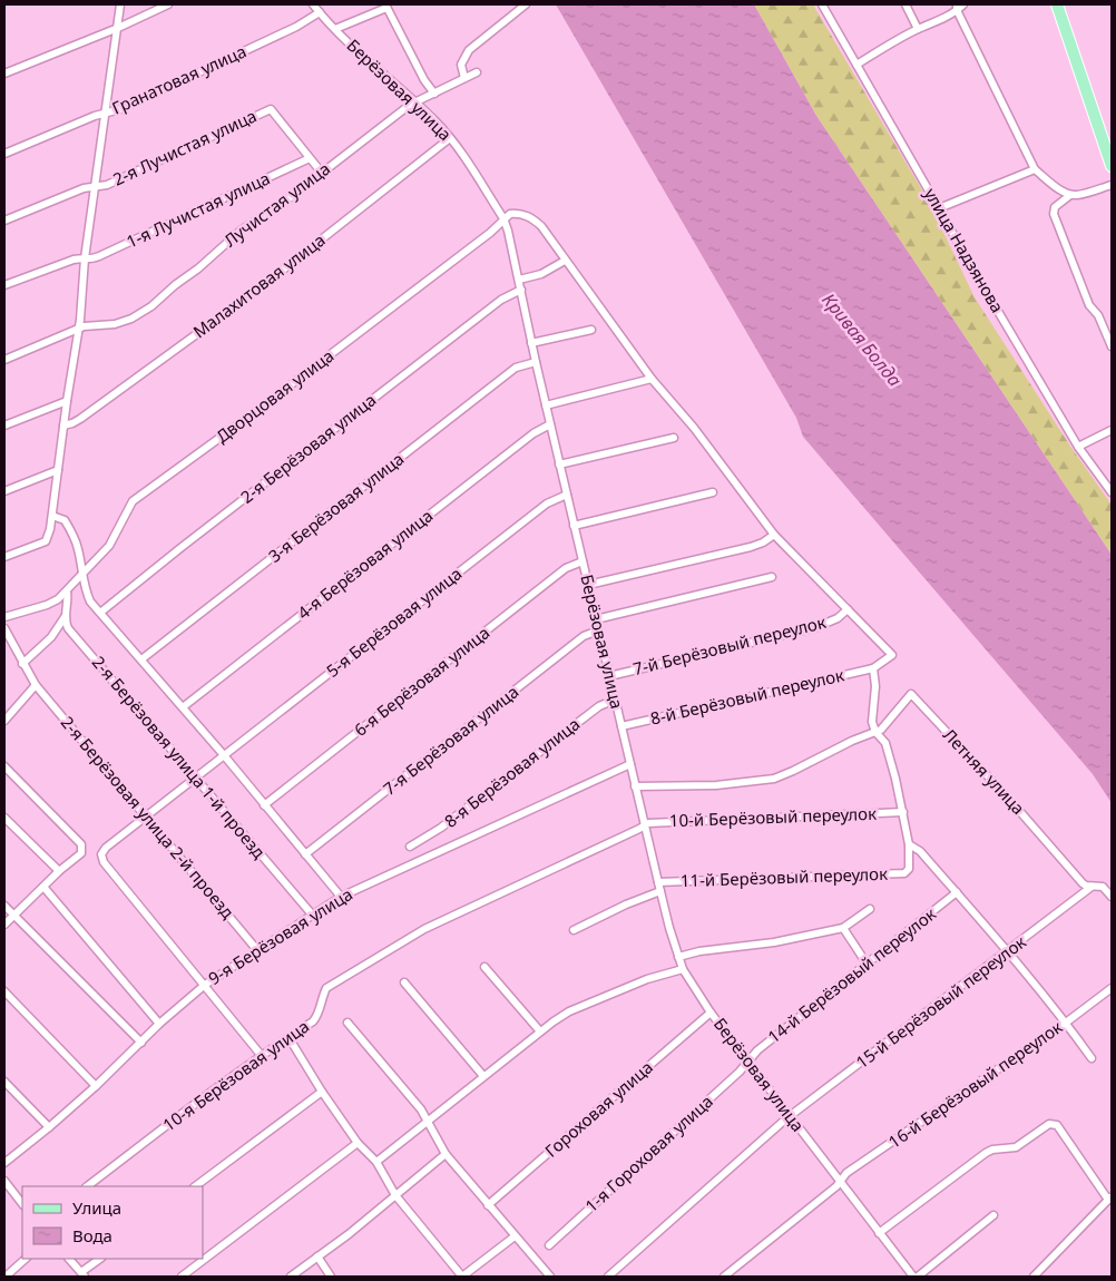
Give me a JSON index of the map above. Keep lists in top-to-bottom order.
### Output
{
  "streets": {
    "street": [
      "Гранатовая улица",
      "Берёзовая улица",
      "2-я Лучистая улица",
      "Лучистая улица",
      "1-я Лучистая улица",
      "улица Надзянова",
      "Малахитовая улица",
      "Дворцовая улица",
      "2-я Берёзовая улица",
      "3-я Берёзовая улица",
      "4-я Берёзовая улица",
      "5-я Берёзовая улица",
      "7-й Берёзовый переулок",
      "6-я Берёзовая улица",
      "8-й Берёзовый переулок",
      "7-я Берёзовая улица",
      "2-я Берёзовая улица 1-й проезд",
      "Летняя улица",
      "8-я Берёзовая улица",
      "2-я Берёзовая улица 2-й проезд",
      "10-й Берёзовый переулок",
      "11-й Берёзовый переулок",
      "9-я Берёзовая улица",
      "14-й Берёзовый переулок",
      "15-й Берёзовый переулок",
      "10-я Берёзовая улица",
      "16-й Берёзовый переулок",
      "Гороховая улица",
      "1-я Гороховая улица"
    ]
  },
  "crossings": [
    ["Гранатовая улица", "Берёзовая улица"],
    ["Берёзовая улица", "Лучистая улица"],
    ["Берёзовая улица", "Малахитовая улица"],
    ["Берёзовая улица", "Дворцовая улица"],
    ["Берёзовая улица", "2-я Берёзовая улица"],
    ["Берёзовая улица", "3-я Берёзовая улица"],
    ["Берёзовая улица", "4-я Берёзовая улица"],
    ["Берёзовая улица", "5-я Берёзовая улица"],
    ["Берёзовая улица", "7-й Берёзовый переулок"],
    ["Берёзовая улица", "6-я Берёзовая улица"],
    ["Берёзовая улица", "8-й Берёзовый переулок"],
    ["Берёзовая улица", "7-я Берёзовая улица"],
    ["Берёзовая улица", "8-я Берёзовая улица"],
    ["Берёзовая улица", "10-й Берёзовый переулок"],
    ["Берёзовая улица", "11-й Берёзовый переулок"],
    ["Берёзовая улица", "9-я Берёзовая улица"],
    ["Берёзовая улица", "14-й Берёзовый переулок"],
    ["Берёзовая улица", "15-й Берёзовый переулок"],
    ["Берёзовая улица", "10-я Берёзовая улица"],
    ["Берёзовая улица", "16-й Берёзовый переулок"],
    ["Берёзовая улица", "Гороховая улица"],
    ["Берёзовая улица", "1-я Гороховая улица"],
    ["2-я Лучистая улица", "1-я Лучистая улица"],
    ["5-я Берёзовая улица", "2-я Берёзовая улица 1-й проезд"],
    ["5-я Берёзовая улица", "2-я Берёзовая улица 2-й проезд"],
    ["5-я Берёзовая улица", "9-я Берёзовая улица"],
    ["2-я Берёзовая улица 1-й проезд", "9-я Берёзовая улица"],
    ["Летняя улица", "15-й Берёзовый переулок"],
    ["2-я Берёзовая улица 2-й проезд", "9-я Берёзовая улица"],
    ["10-й Берёзовый переулок", "10-я Берёзовая улица"],
    ["14-й Берёзовый переулок", "1-я Гороховая улица"]
  ],
  "water": ["Кривая Болда"],
  "legend": ["Улица", "Вода"]
}
